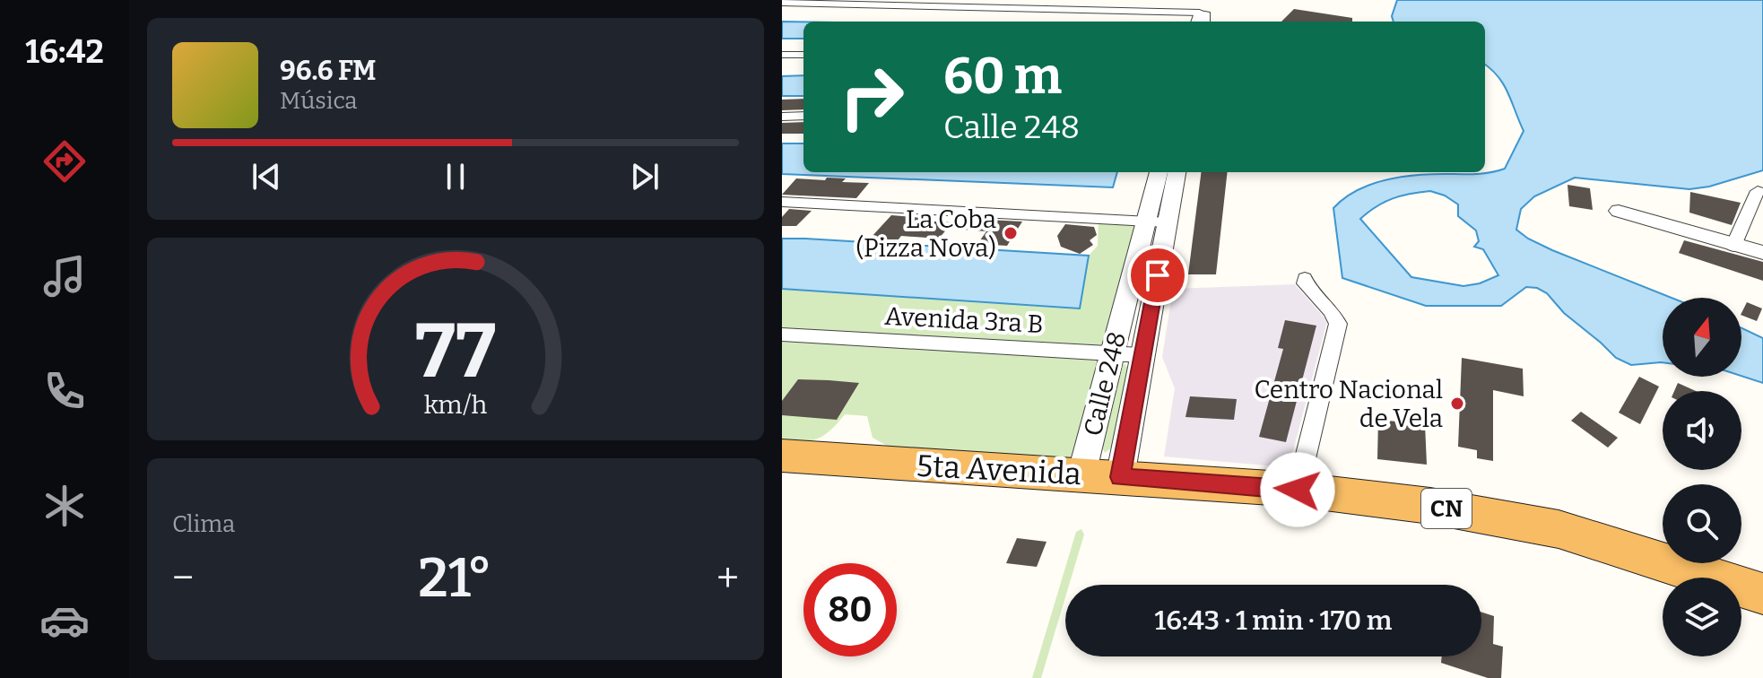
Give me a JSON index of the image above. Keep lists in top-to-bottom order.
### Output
{
  "streets": {
    "highway": ["5ta Avenida", "CN"],
    "street": ["Avenida 3ra B", "Calle 248"]
  },
  "crossings": [
    ["Avenida 3ra B", "Calle 248"],
    ["Calle 248", "5ta Avenida"]
  ],
  "places": ["La Coba (Pizza Nova)", "Centro Nacional de Vela"],
  "north": "top",
  "page": {
    "tabs": "16:42",
    "turn": ["60 m", "Calle 248"],
    "song": ["96.6 FM", "Música"],
    "tile": "Clima",
    "heat": ["−", "21°", "+"],
    "limit": "80",
    "trip": "16:43 · 1 min · 170 m",
    "gauge": ["77", "km/h"]
  }
}
